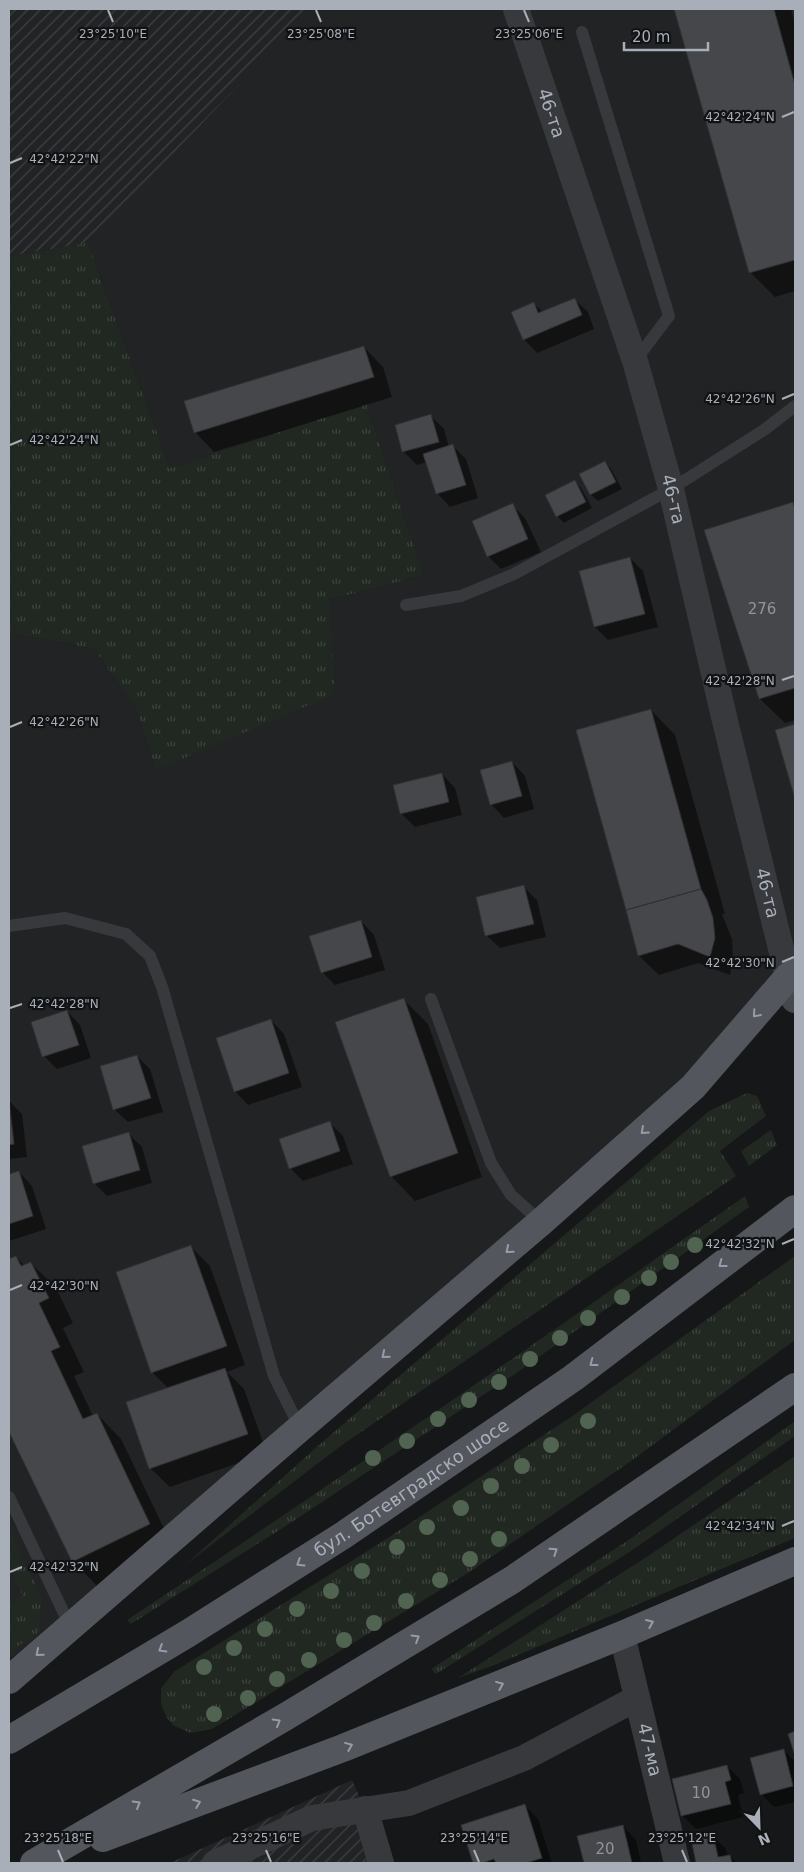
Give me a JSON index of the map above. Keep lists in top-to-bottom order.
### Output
{
  "streets": {
    "main road": ["бул. Ботевградско шосе"],
    "street": ["46-та", "47-ма"]
  },
  "house_numbers": ["276", "10", "20"],
  "scale_bar": "20 m",
  "north": "bottom right",
  "coordinates": [
    "23°25'10\"E",
    "23°25'08\"E",
    "23°25'06\"E",
    "42°42'24\"N",
    "42°42'22\"N",
    "42°42'26\"N",
    "42°42'28\"N",
    "42°42'30\"N",
    "42°42'32\"N",
    "42°42'34\"N",
    "23°25'18\"E",
    "23°25'16\"E",
    "23°25'14\"E",
    "23°25'12\"E"
  ]
}
